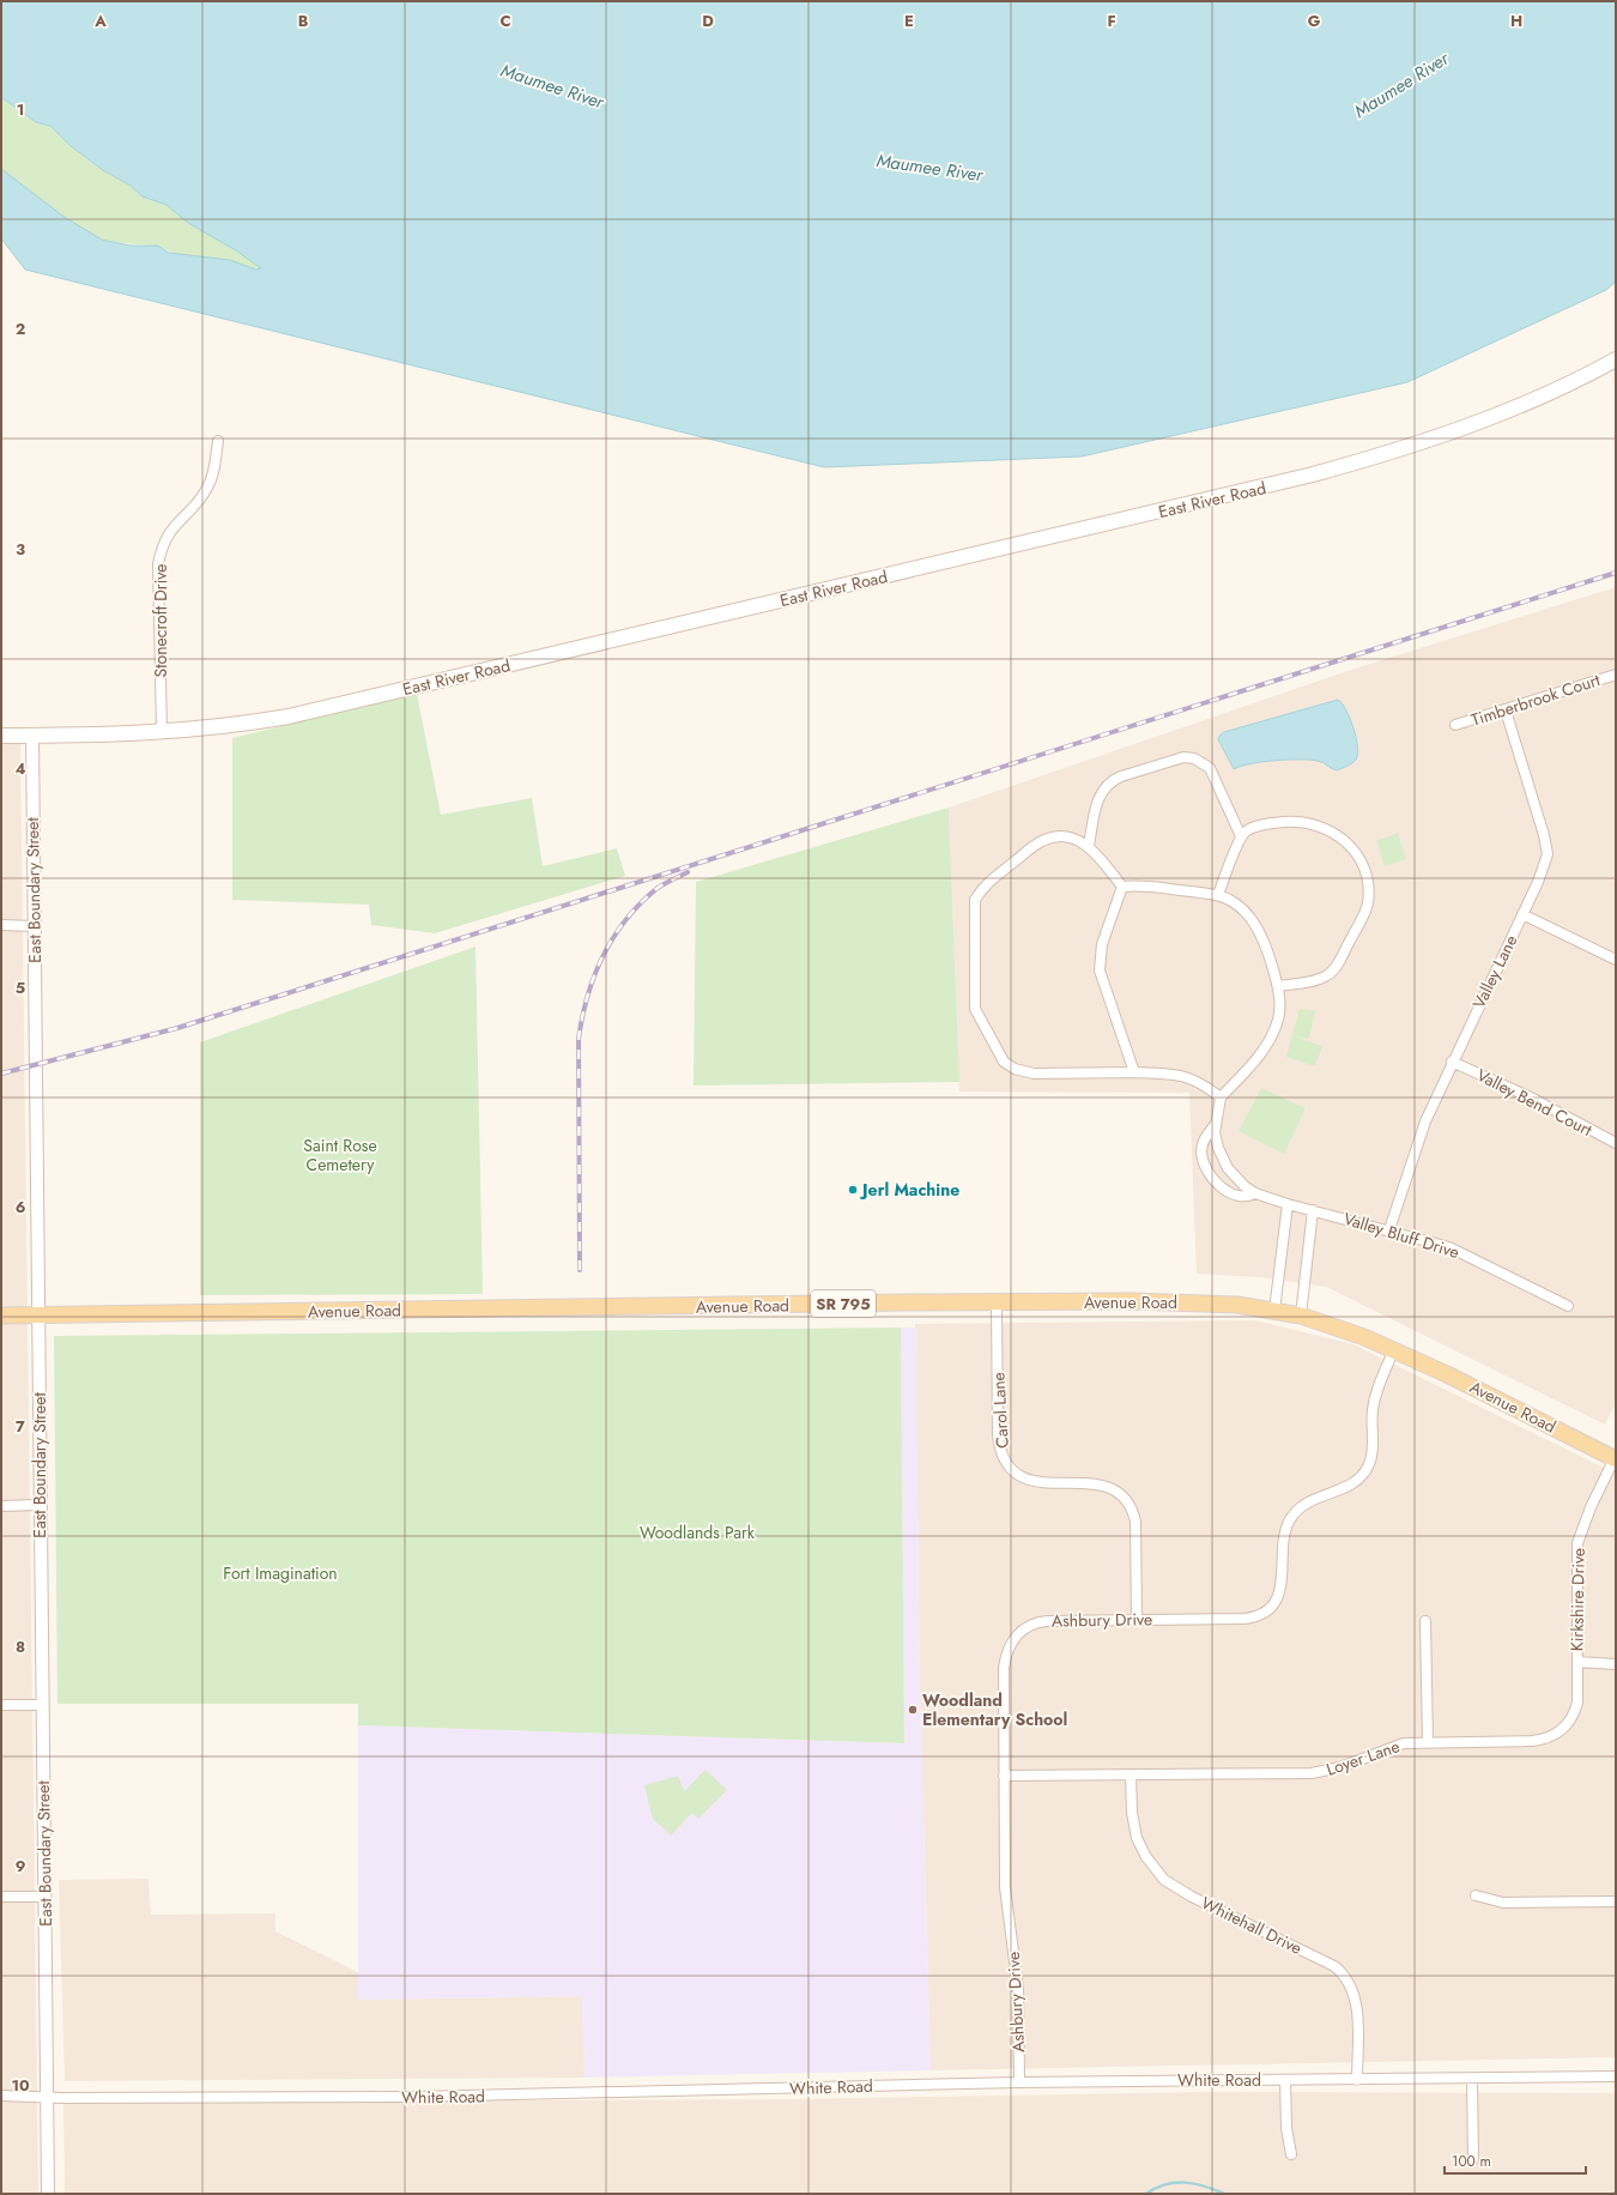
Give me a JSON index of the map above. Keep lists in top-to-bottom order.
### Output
{
  "streets": {
    "main road": ["East River Road", "Avenue Road", "SR 795"],
    "street": [
      "Stonecroft Drive",
      "Timberbrook Court",
      "East Boundary Street",
      "Valley Lane",
      "Valley Bend Court",
      "Valley Bluff Drive",
      "Carol Lane",
      "Kirkshire Drive",
      "Ashbury Drive",
      "Loyer Lane",
      "Whitehall Drive",
      "White Road"
    ]
  },
  "crossings": [
    ["East River Road", "Stonecroft Drive"],
    ["East River Road", "East Boundary Street"],
    ["Timberbrook Court", "Valley Lane"],
    ["East Boundary Street", "Avenue Road"],
    ["East Boundary Street", "SR 795"],
    ["East Boundary Street", "White Road"],
    ["Valley Lane", "Valley Bend Court"],
    ["Valley Lane", "Valley Bluff Drive"],
    ["Avenue Road", "SR 795"],
    ["Avenue Road", "Carol Lane"],
    ["Avenue Road", "Kirkshire Drive"],
    ["Avenue Road", "Ashbury Drive"],
    ["Carol Lane", "Ashbury Drive"],
    ["Kirkshire Drive", "Loyer Lane"],
    ["Ashbury Drive", "Loyer Lane"],
    ["Ashbury Drive", "White Road"],
    ["Loyer Lane", "Whitehall Drive"],
    ["Whitehall Drive", "White Road"]
  ],
  "water": ["Maumee River"],
  "parks": ["Saint Rose Cemetery", "Woodlands Park", "Fort Imagination"],
  "places": ["Jerl Machine", "Woodland Elementary School"],
  "scale_bar": "100 m",
  "grid": {
    "columns": [
      "A",
      "B",
      "C",
      "D",
      "E",
      "F",
      "G",
      "H"
    ],
    "rows": [
      "1",
      "2",
      "3",
      "4",
      "5",
      "6",
      "7",
      "8",
      "9",
      "10"
    ]
  }
}
